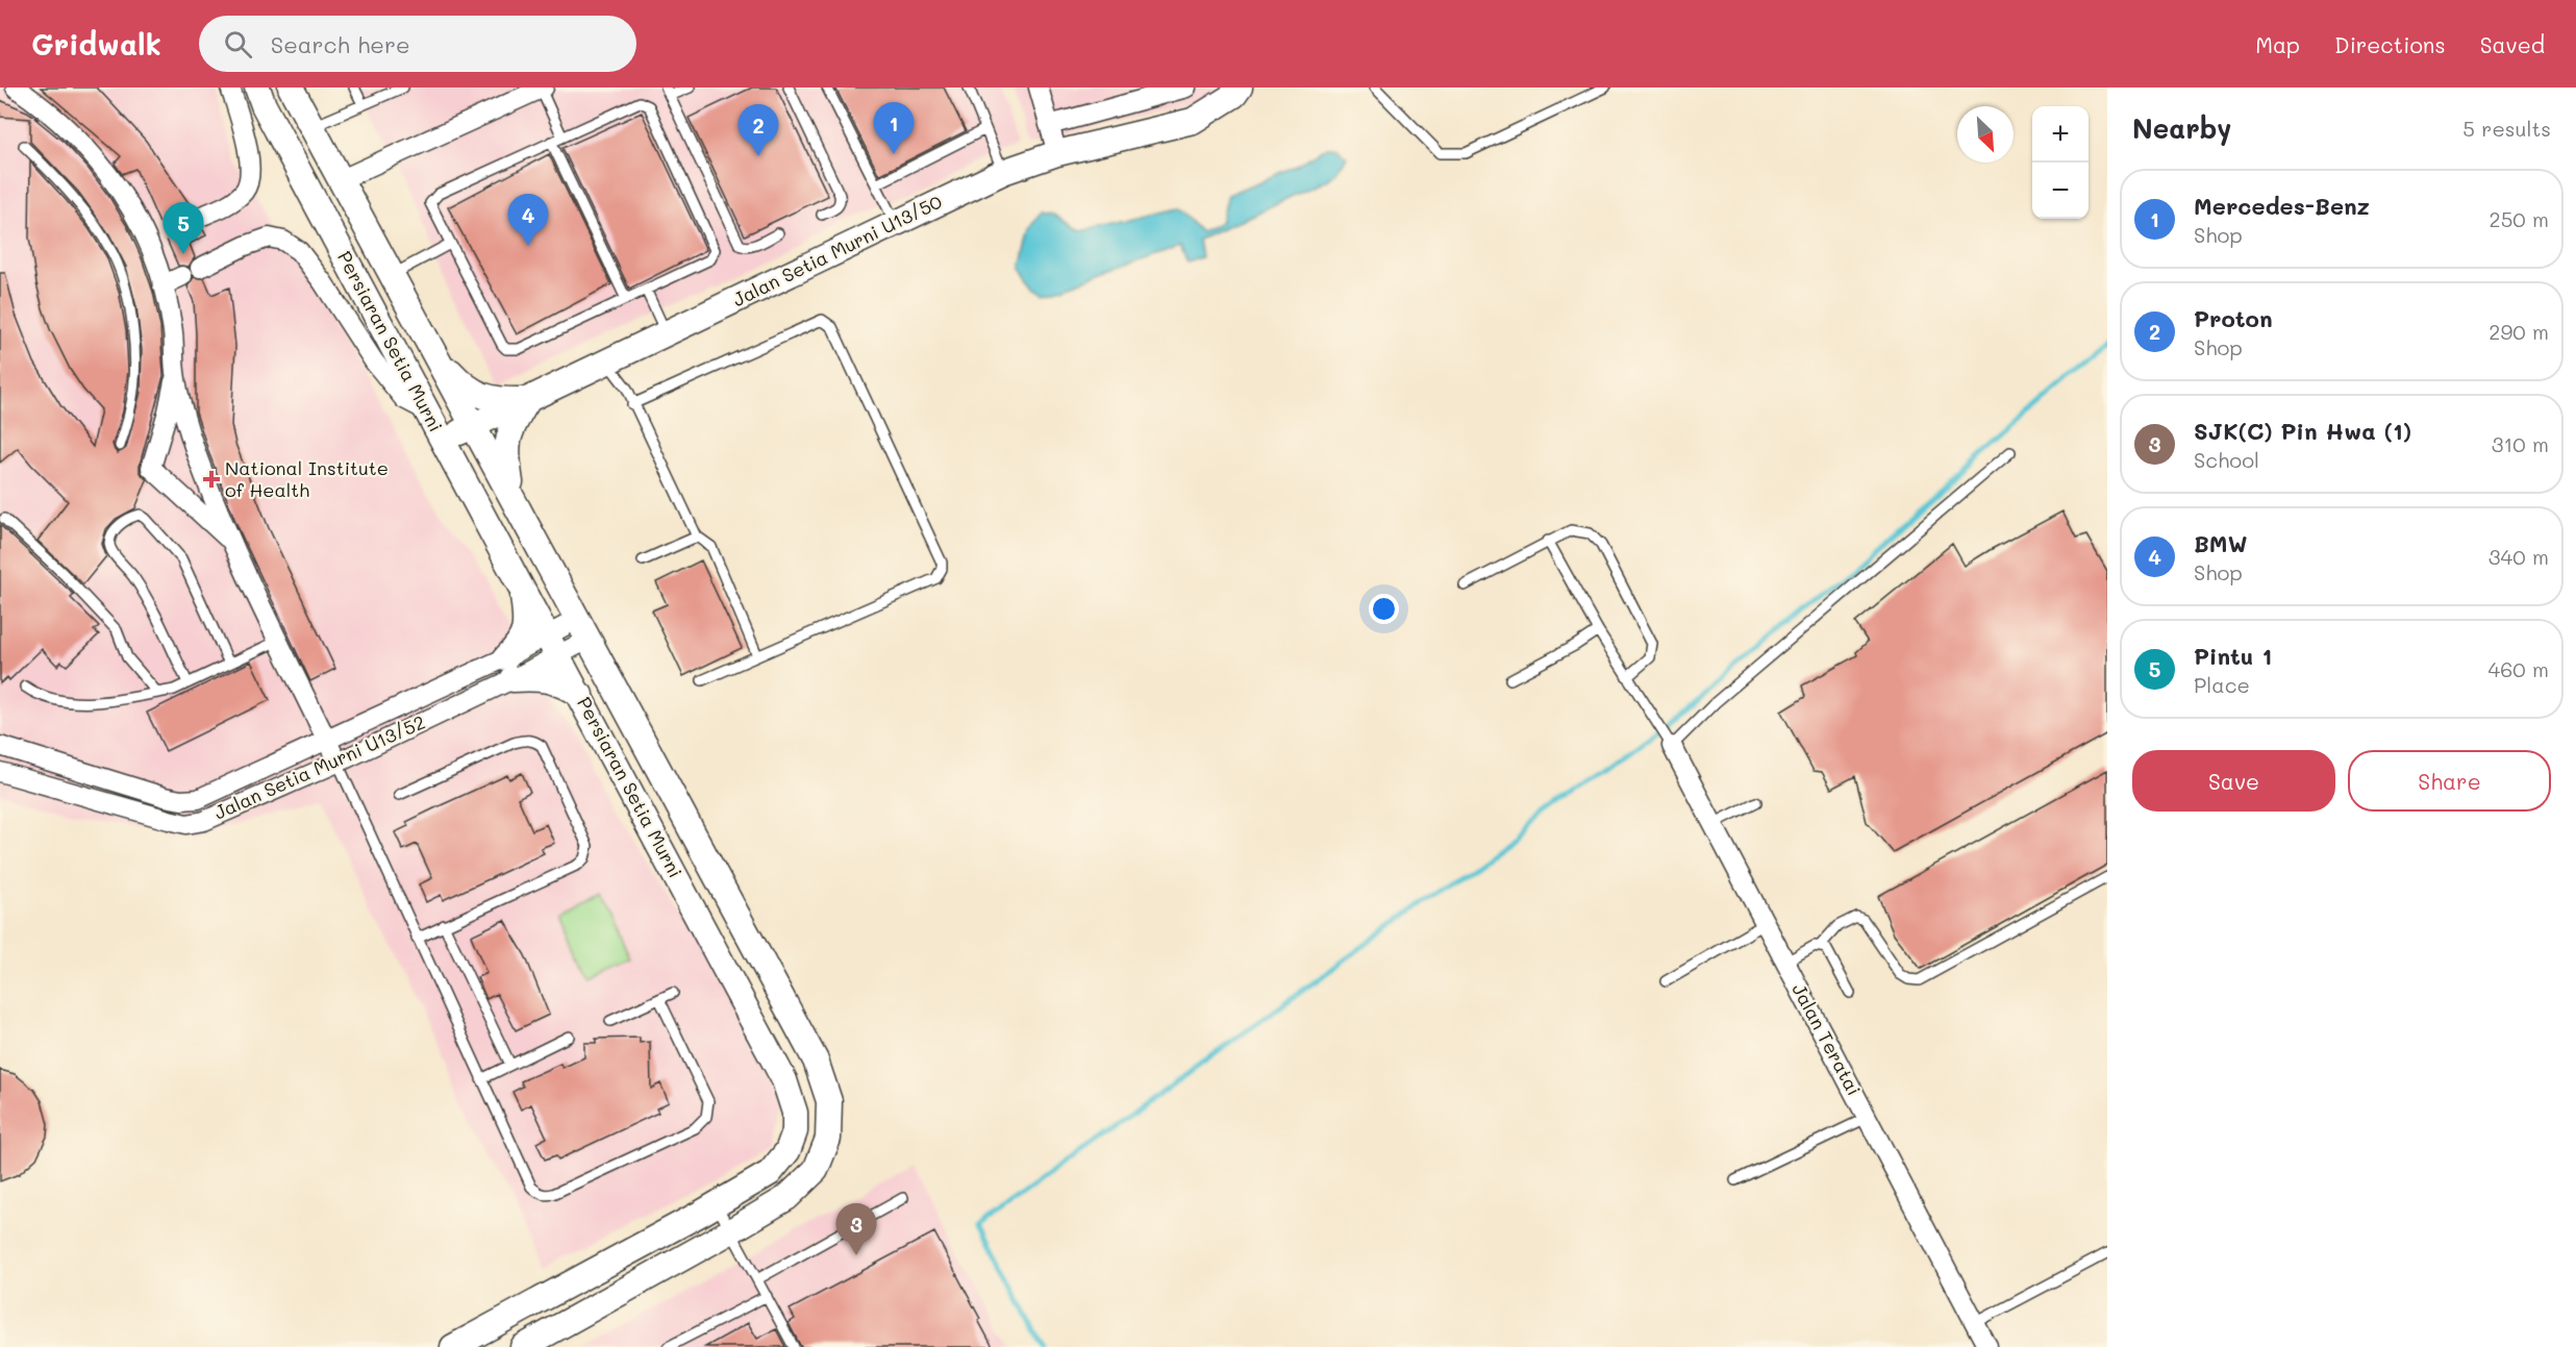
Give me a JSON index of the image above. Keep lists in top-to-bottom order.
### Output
{
  "streets": {
    "street": [
      "Jalan Setia Murni U13/50",
      "Persiaran Setia Murni",
      "Jalan Setia Murni U13/52",
      "Jalan Teratai"
    ]
  },
  "crossings": [
    ["Jalan Setia Murni U13/50", "Persiaran Setia Murni"],
    ["Persiaran Setia Murni", "Jalan Setia Murni U13/52"]
  ],
  "places": {
    "health": ["National Institute of Health"]
  },
  "north": "bottom right",
  "page": {
    "header": "Gridwalk",
    "search": "Search here",
    "nav": ["Map", "Directions", "Saved"],
    "heading": ["Nearby", "5 results"],
    "pins": [
      "1",
      "2",
      "4",
      "5",
      "3"
    ],
    "map_buttons": ["+", "−"],
    "list": [
      {
        "mark": "1",
        "name": "Mercedes-Benz",
        "note": "Shop",
        "value": "250 m"
      },
      {
        "mark": "2",
        "name": "Proton",
        "note": "Shop",
        "value": "290 m"
      },
      {
        "mark": "3",
        "name": "SJK(C) Pin Hwa (1)",
        "note": "School",
        "value": "310 m"
      },
      {
        "mark": "4",
        "name": "BMW",
        "note": "Shop",
        "value": "340 m"
      },
      {
        "mark": "5",
        "name": "Pintu 1",
        "note": "Place",
        "value": "460 m"
      }
    ],
    "buttons": ["Save", "Share"]
  }
}
